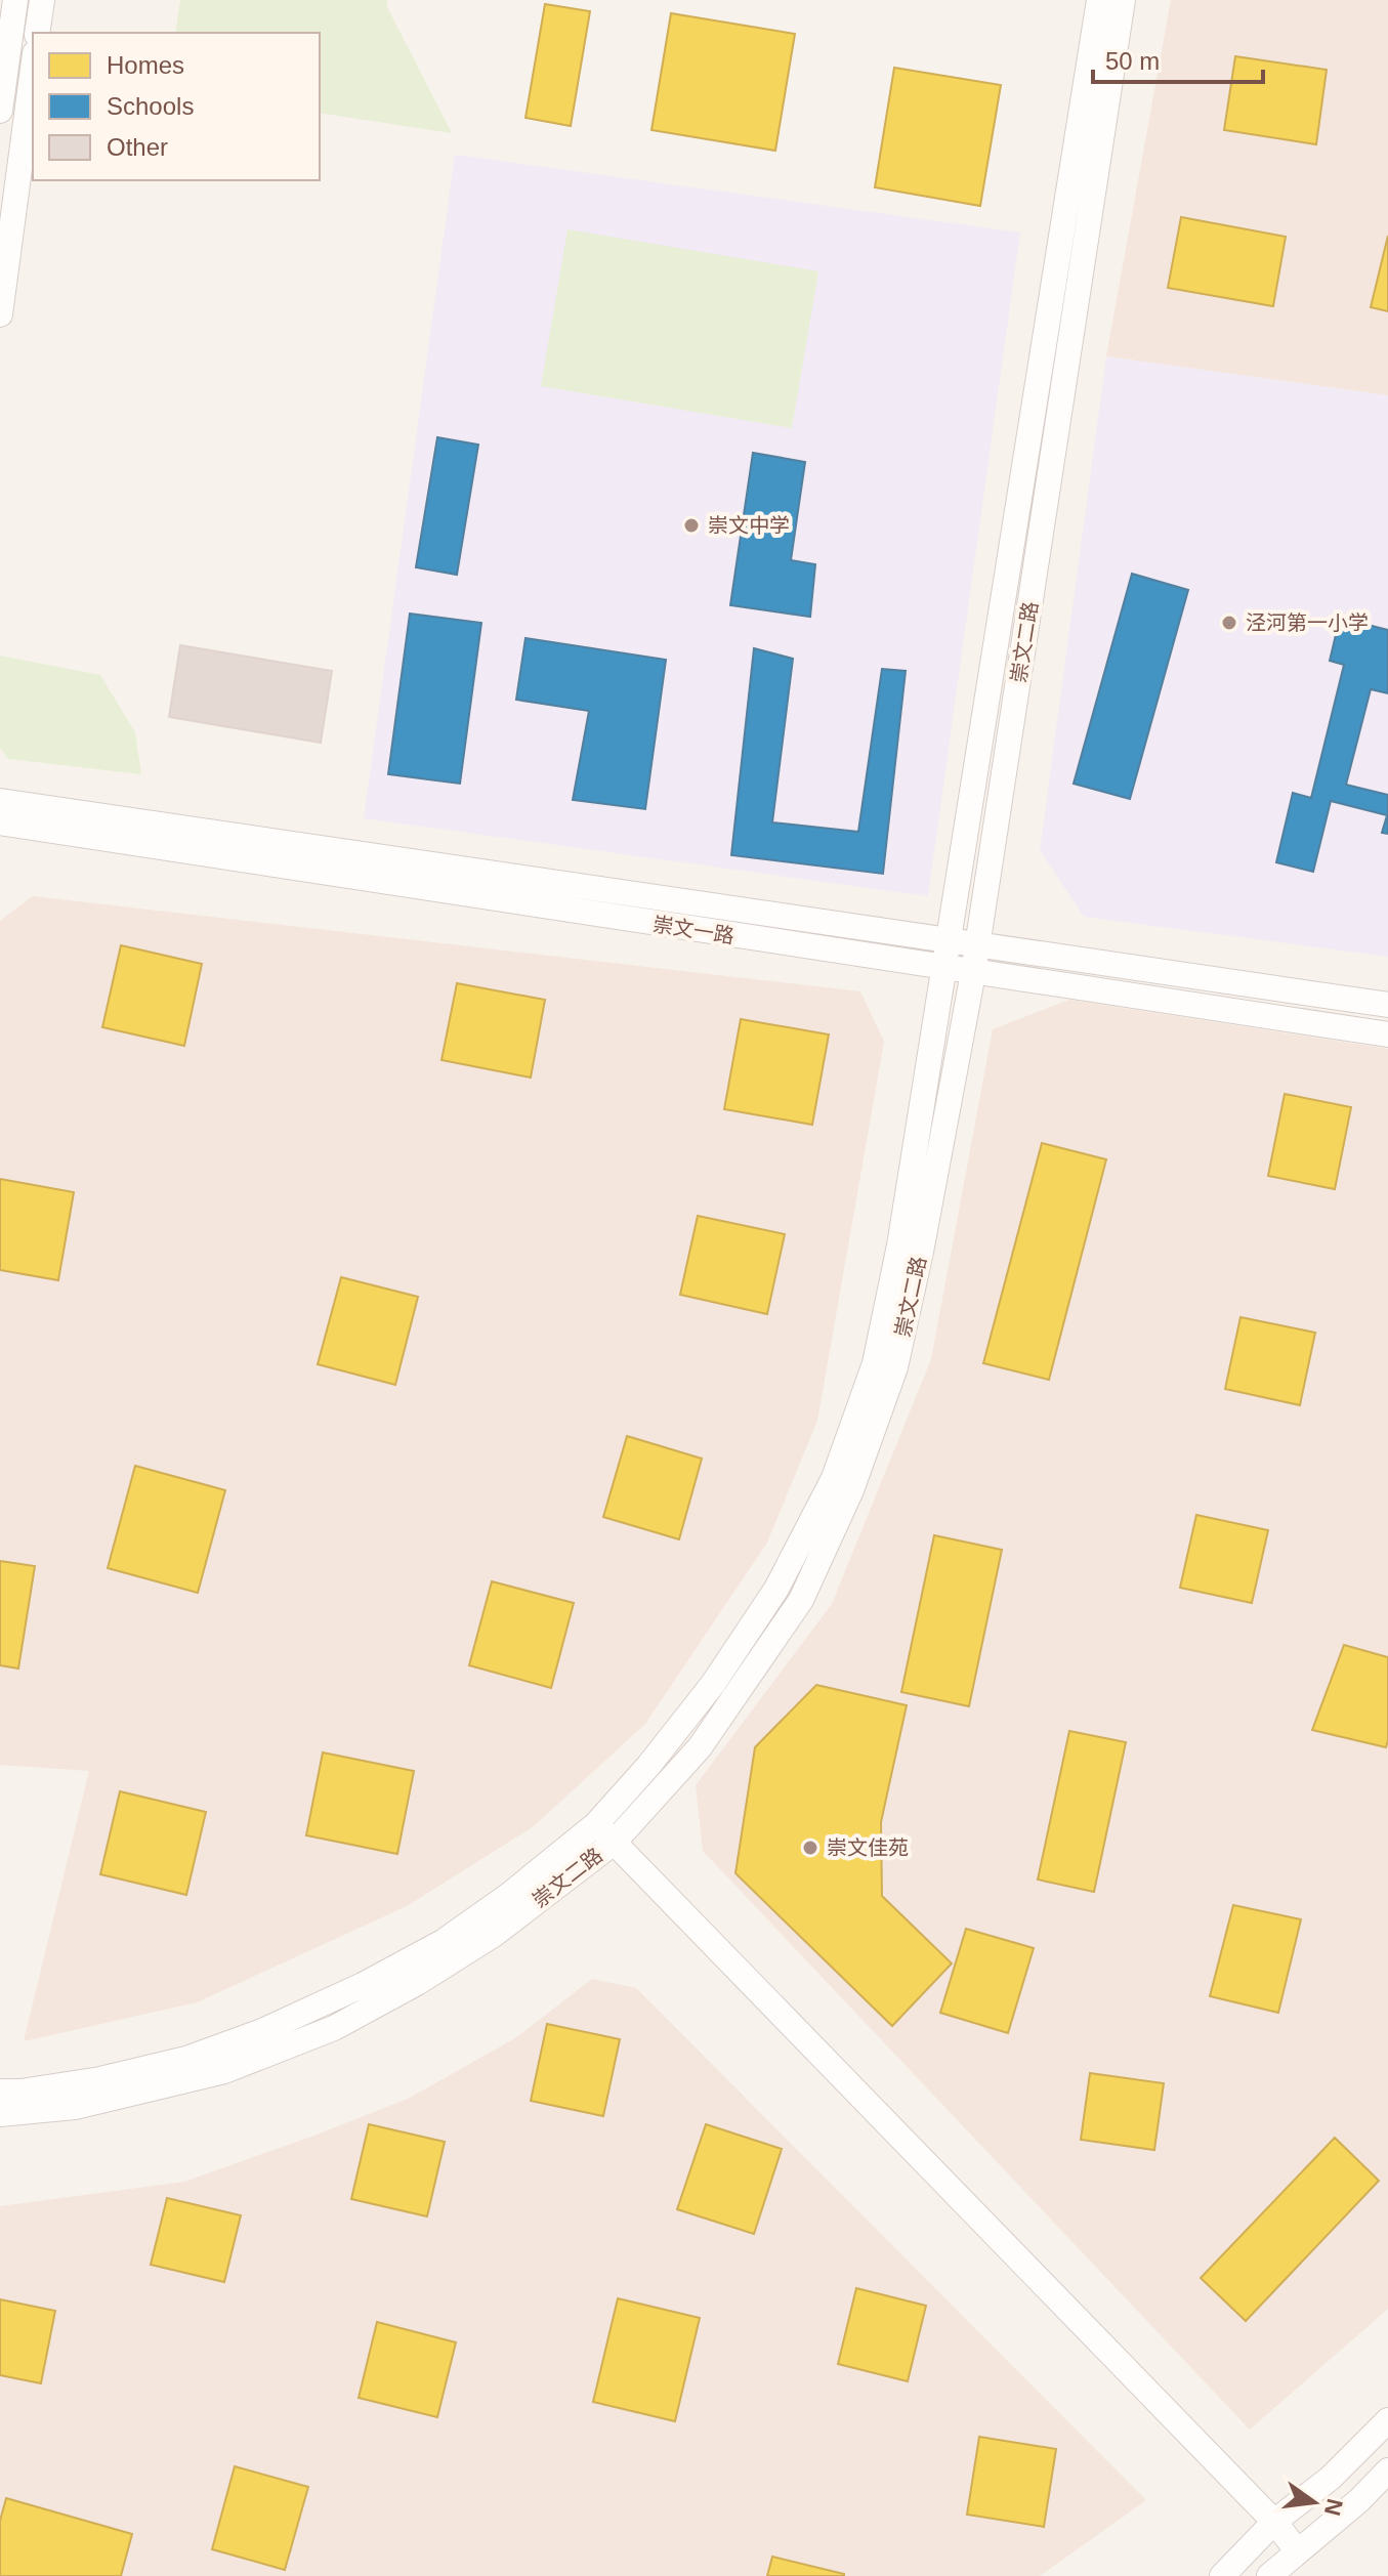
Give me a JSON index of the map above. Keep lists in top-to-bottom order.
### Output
{
  "streets": {
    "street": ["崇文二路", "崇文一路"]
  },
  "crossings": [
    ["崇文二路", "崇文一路"]
  ],
  "places": ["崇文中学", "泾河第一小学", "崇文佳苑"],
  "legend": ["Homes", "Schools", "Other"],
  "scale_bar": "50 m",
  "north": "right"
}
